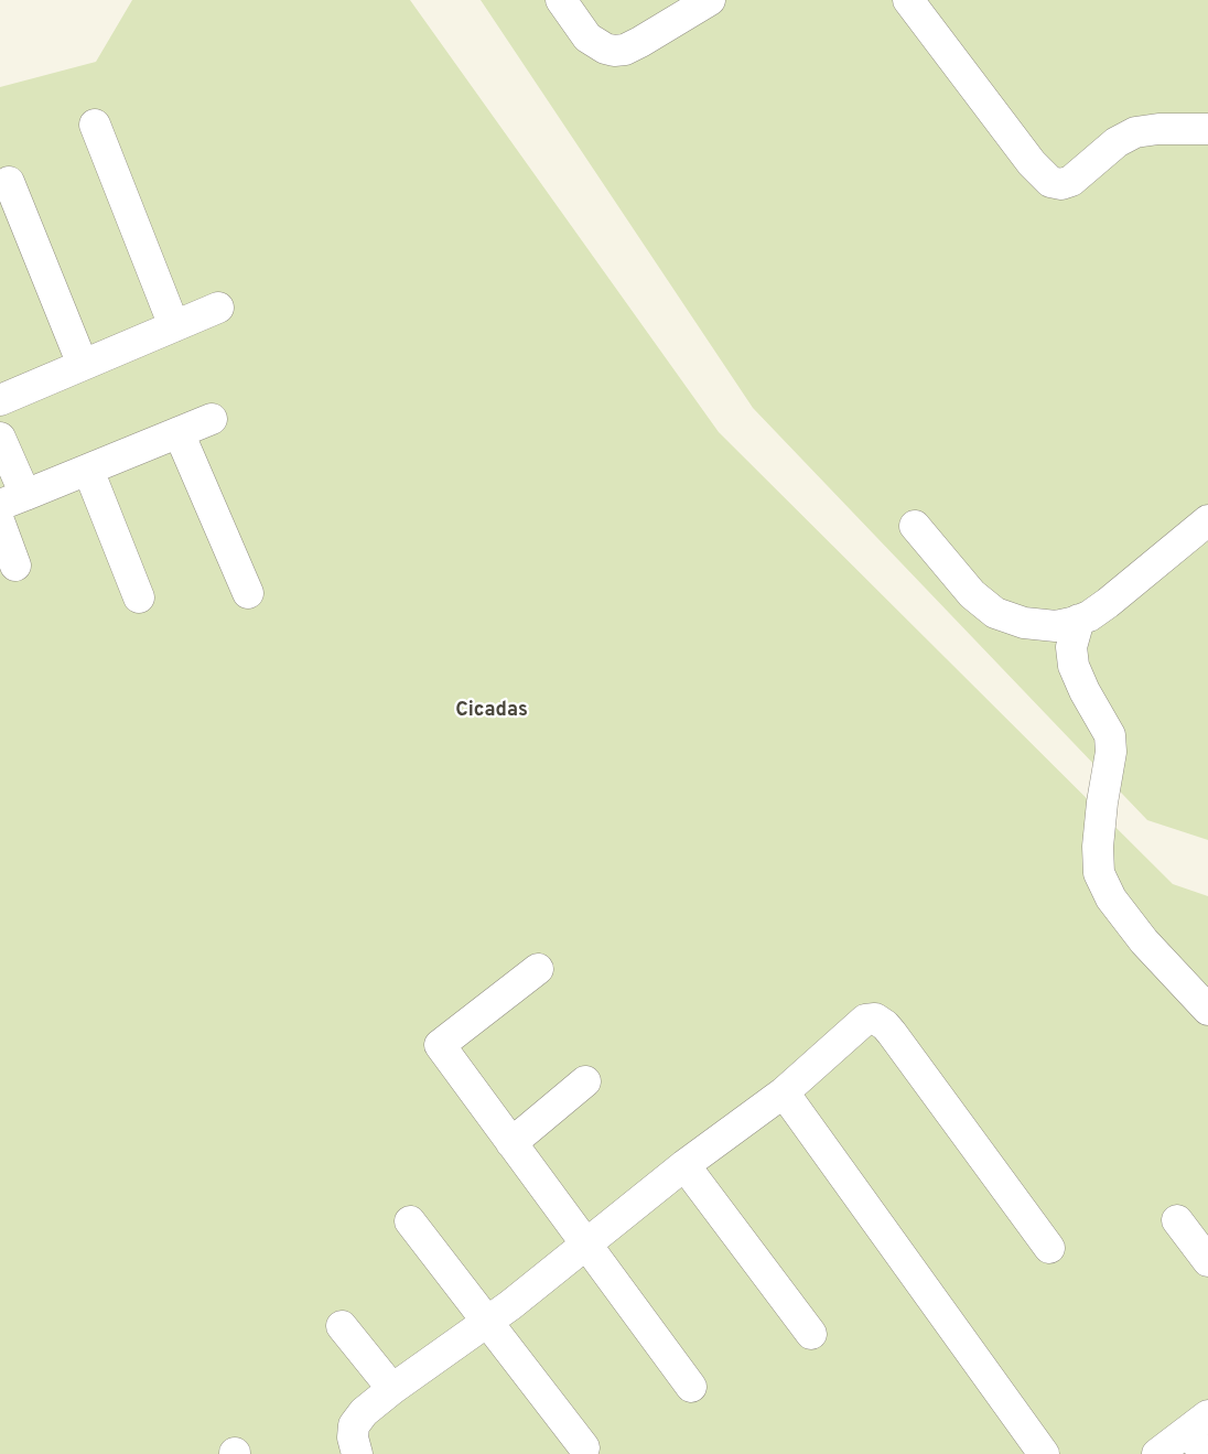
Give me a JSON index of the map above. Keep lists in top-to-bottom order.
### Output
{
  "districts": ["Cicadas"]
}
